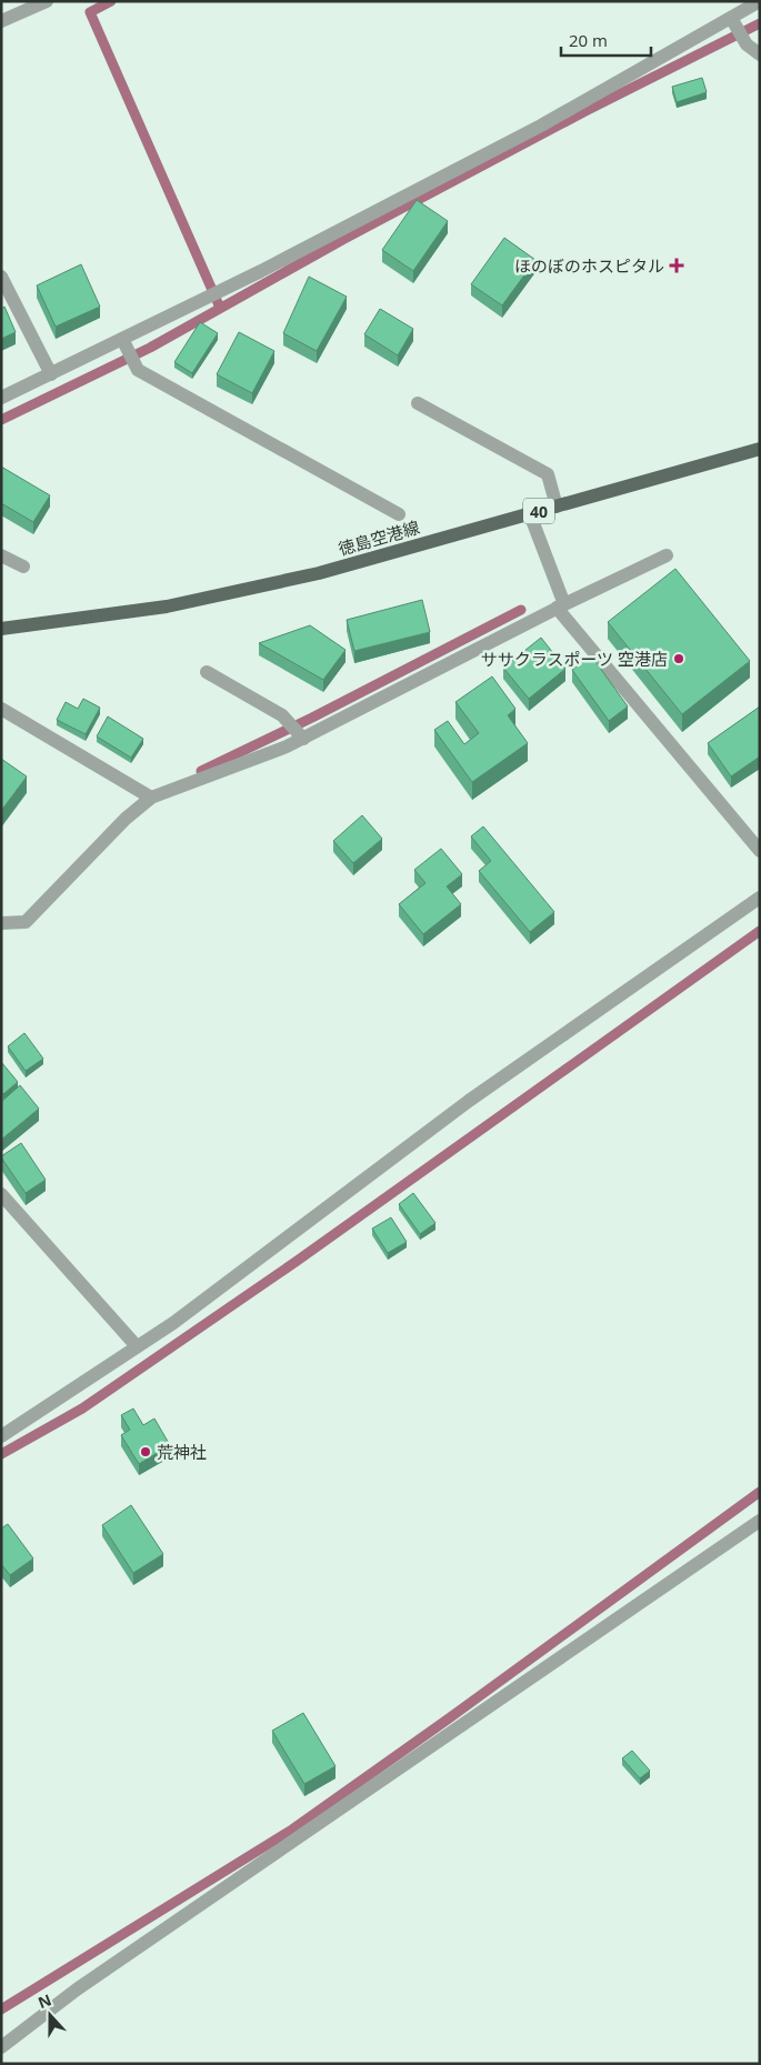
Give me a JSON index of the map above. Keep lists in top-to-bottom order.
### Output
{
  "streets": {
    "main road": ["40", "徳島空港線"]
  },
  "places": {
    "health": ["ほのぼのホスピタル"],
    "other": ["ササクラスポーツ 空港店", "荒神社"]
  },
  "scale_bar": "20 m",
  "north": "top"
}
